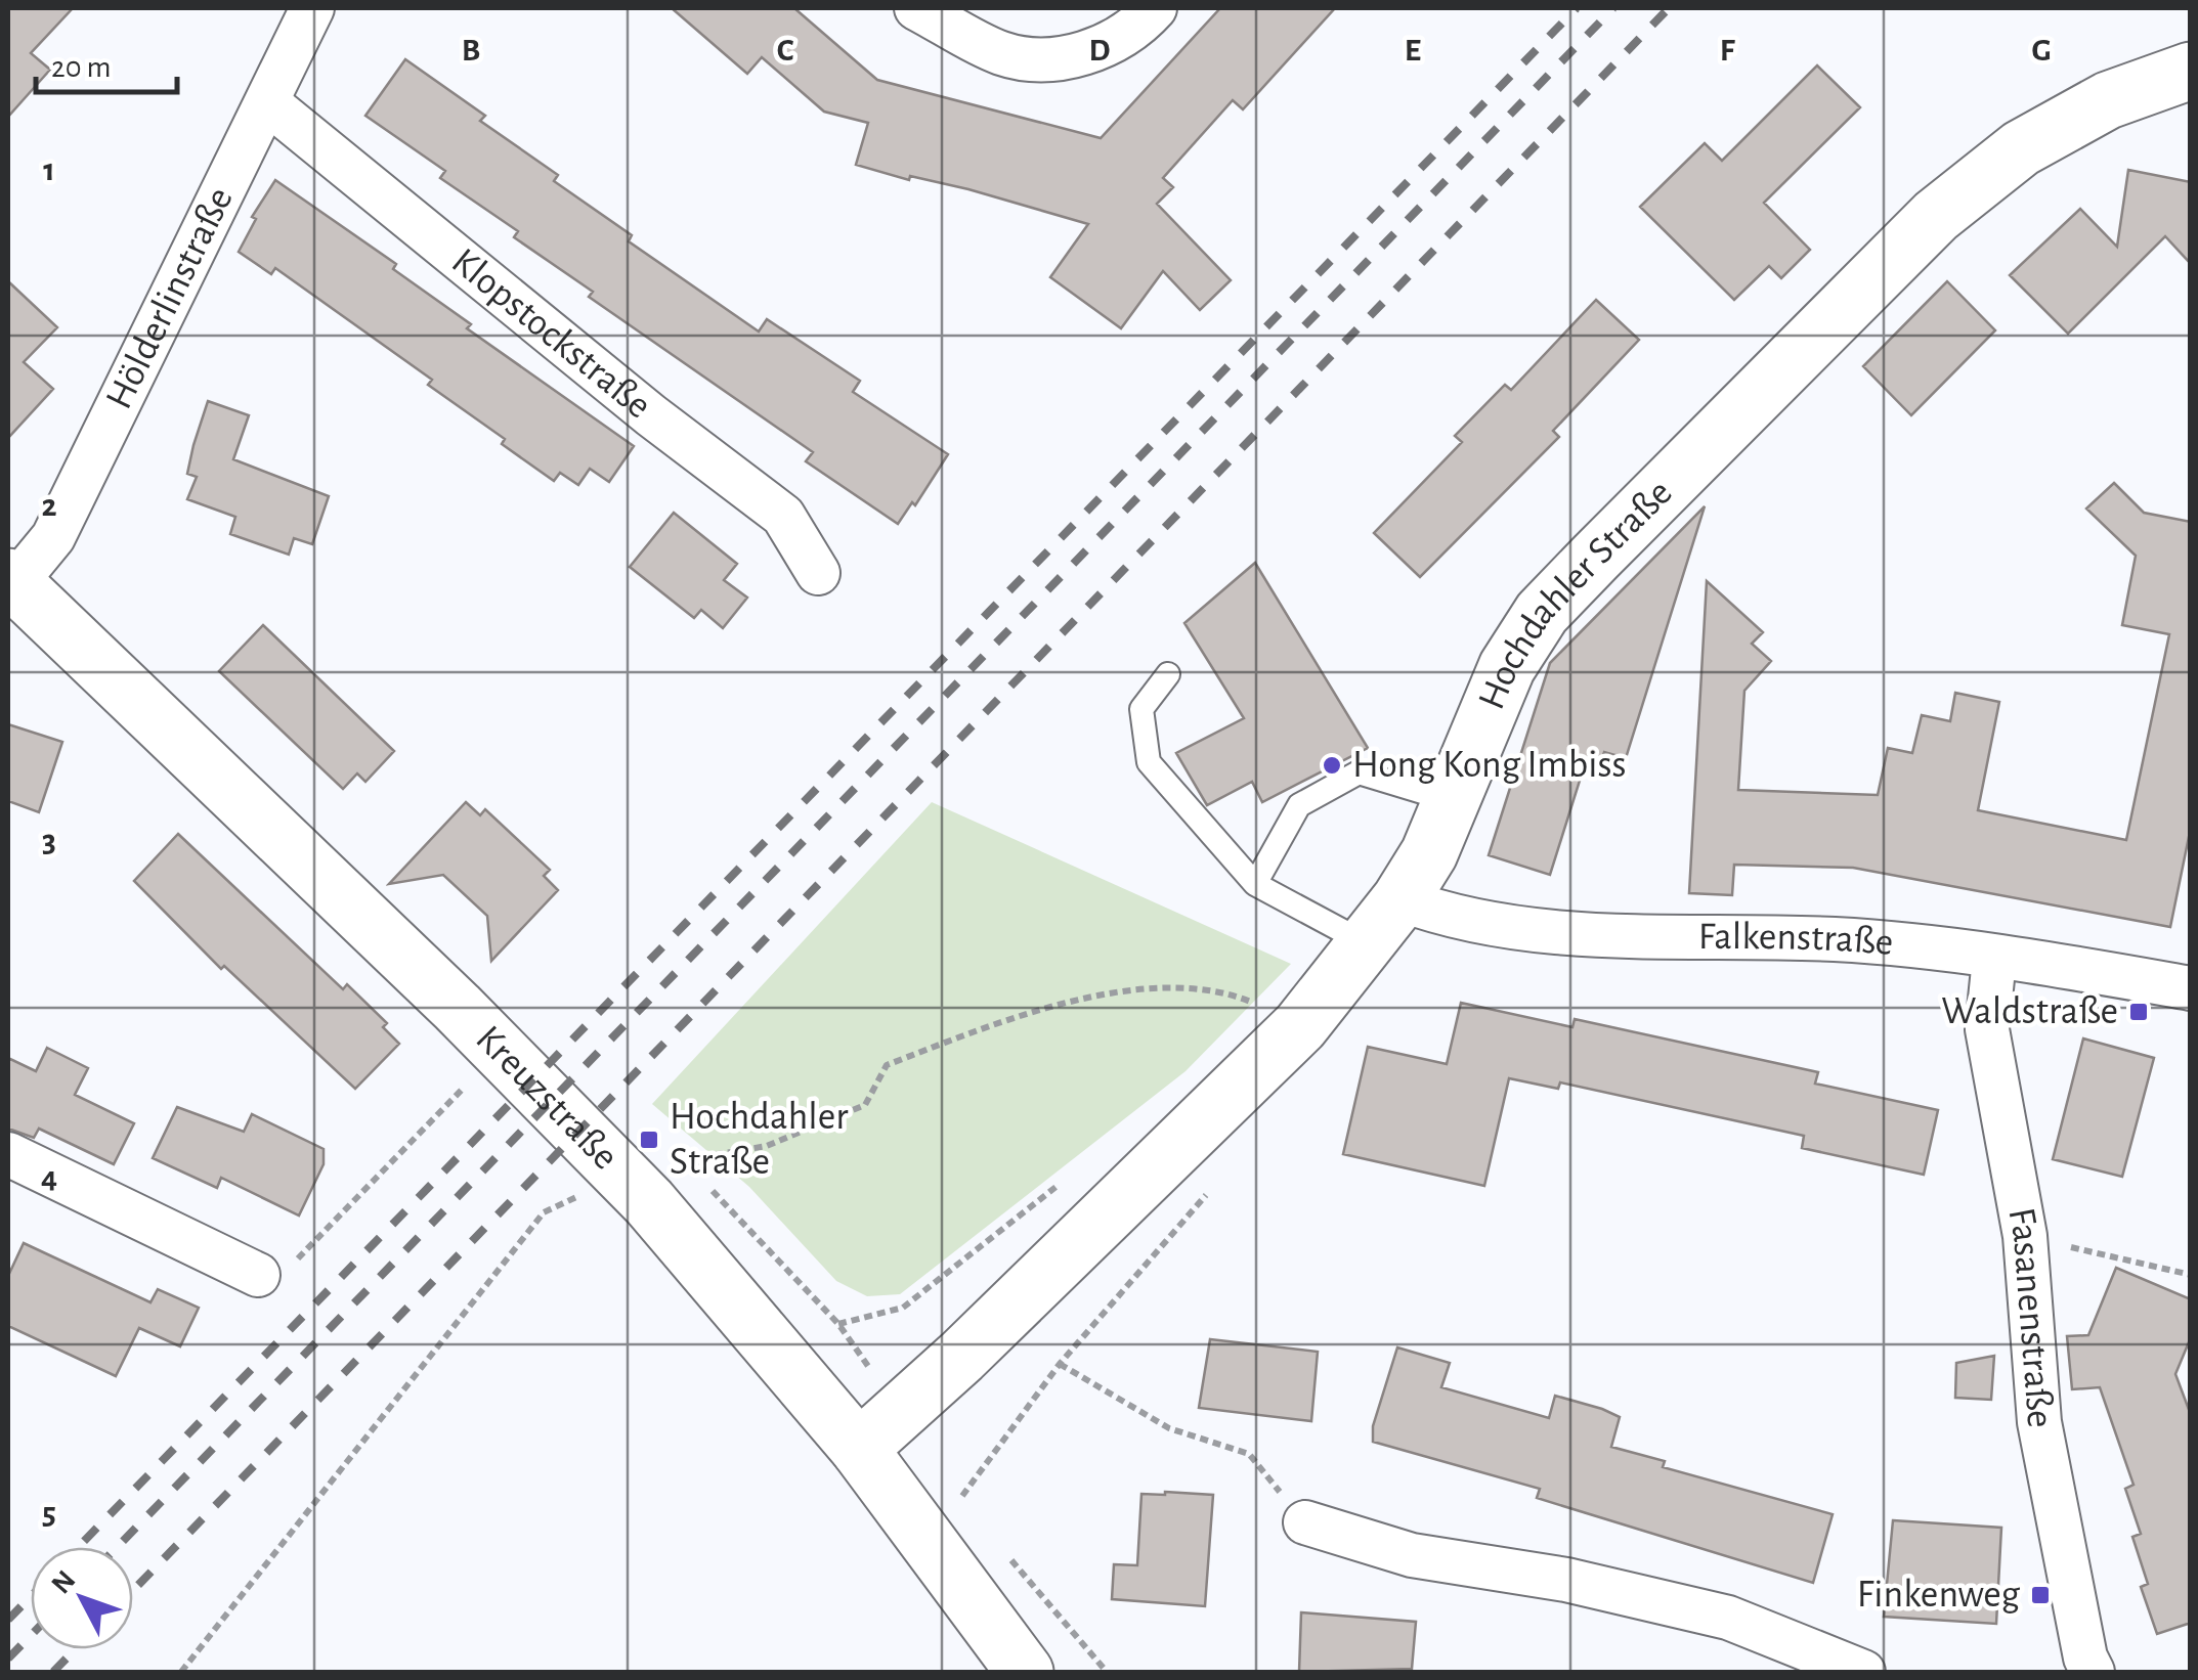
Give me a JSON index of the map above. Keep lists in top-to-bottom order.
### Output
{
  "streets": {
    "main road": ["Hochdahler Straße", "Kreuzstraße"],
    "street": [
      "Hölderlinstraße",
      "Klopstockstraße",
      "Falkenstraße",
      "Fasanenstraße"
    ]
  },
  "crossings": [
    ["Hölderlinstraße", "Klopstockstraße"],
    ["Hölderlinstraße", "Kreuzstraße"],
    ["Hochdahler Straße", "Falkenstraße"],
    ["Hochdahler Straße", "Kreuzstraße"],
    ["Falkenstraße", "Fasanenstraße"]
  ],
  "places": {
    "other": ["Hong Kong Imbiss"],
    "transit": ["Waldstraße", "Hochdahler Straße", "Finkenweg"]
  },
  "scale_bar": "20 m",
  "north": "top left",
  "grid": {
    "columns": [
      "B",
      "C",
      "D",
      "E",
      "F",
      "G"
    ],
    "rows": [
      "1",
      "2",
      "3",
      "4",
      "5"
    ]
  }
}
